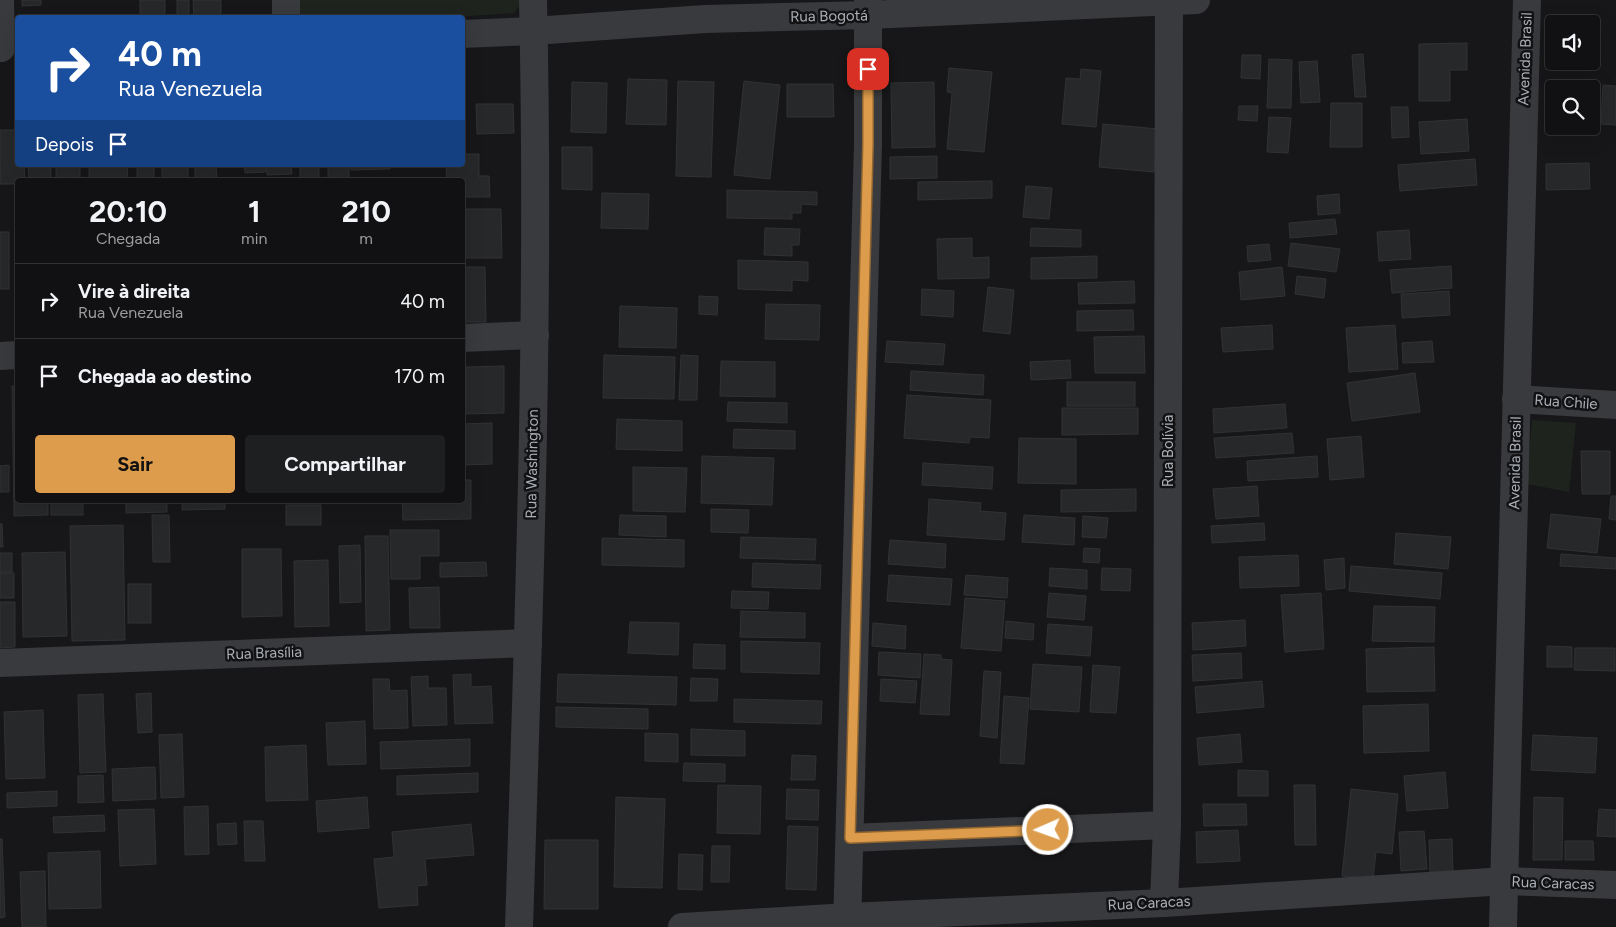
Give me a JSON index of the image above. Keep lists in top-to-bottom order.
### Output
{
  "streets": {
    "street": [
      "Rua Bogotá",
      "Avenida Brasil",
      "Rua Chile",
      "Rua Bolívia",
      "Rua Washington",
      "Rua Brasília",
      "Rua Caracas"
    ]
  },
  "crossings": [
    ["Rua Bogotá", "Rua Bolívia"],
    ["Rua Bogotá", "Rua Washington"],
    ["Avenida Brasil", "Rua Chile"],
    ["Avenida Brasil", "Rua Caracas"],
    ["Rua Bolívia", "Rua Caracas"],
    ["Rua Washington", "Rua Brasília"]
  ],
  "page": {
    "turn": ["40 m", "Rua Venezuela"],
    "then": "Depois",
    "eta": [
      "20:10",
      "Chegada",
      "1",
      "min",
      "210",
      "m"
    ],
    "list": [
      {
        "name": "Vire à direita",
        "note": "Rua Venezuela",
        "value": "40 m"
      },
      {
        "name": "Chegada ao destino",
        "value": "170 m"
      }
    ],
    "buttons": ["Sair", "Compartilhar"]
  }
}
